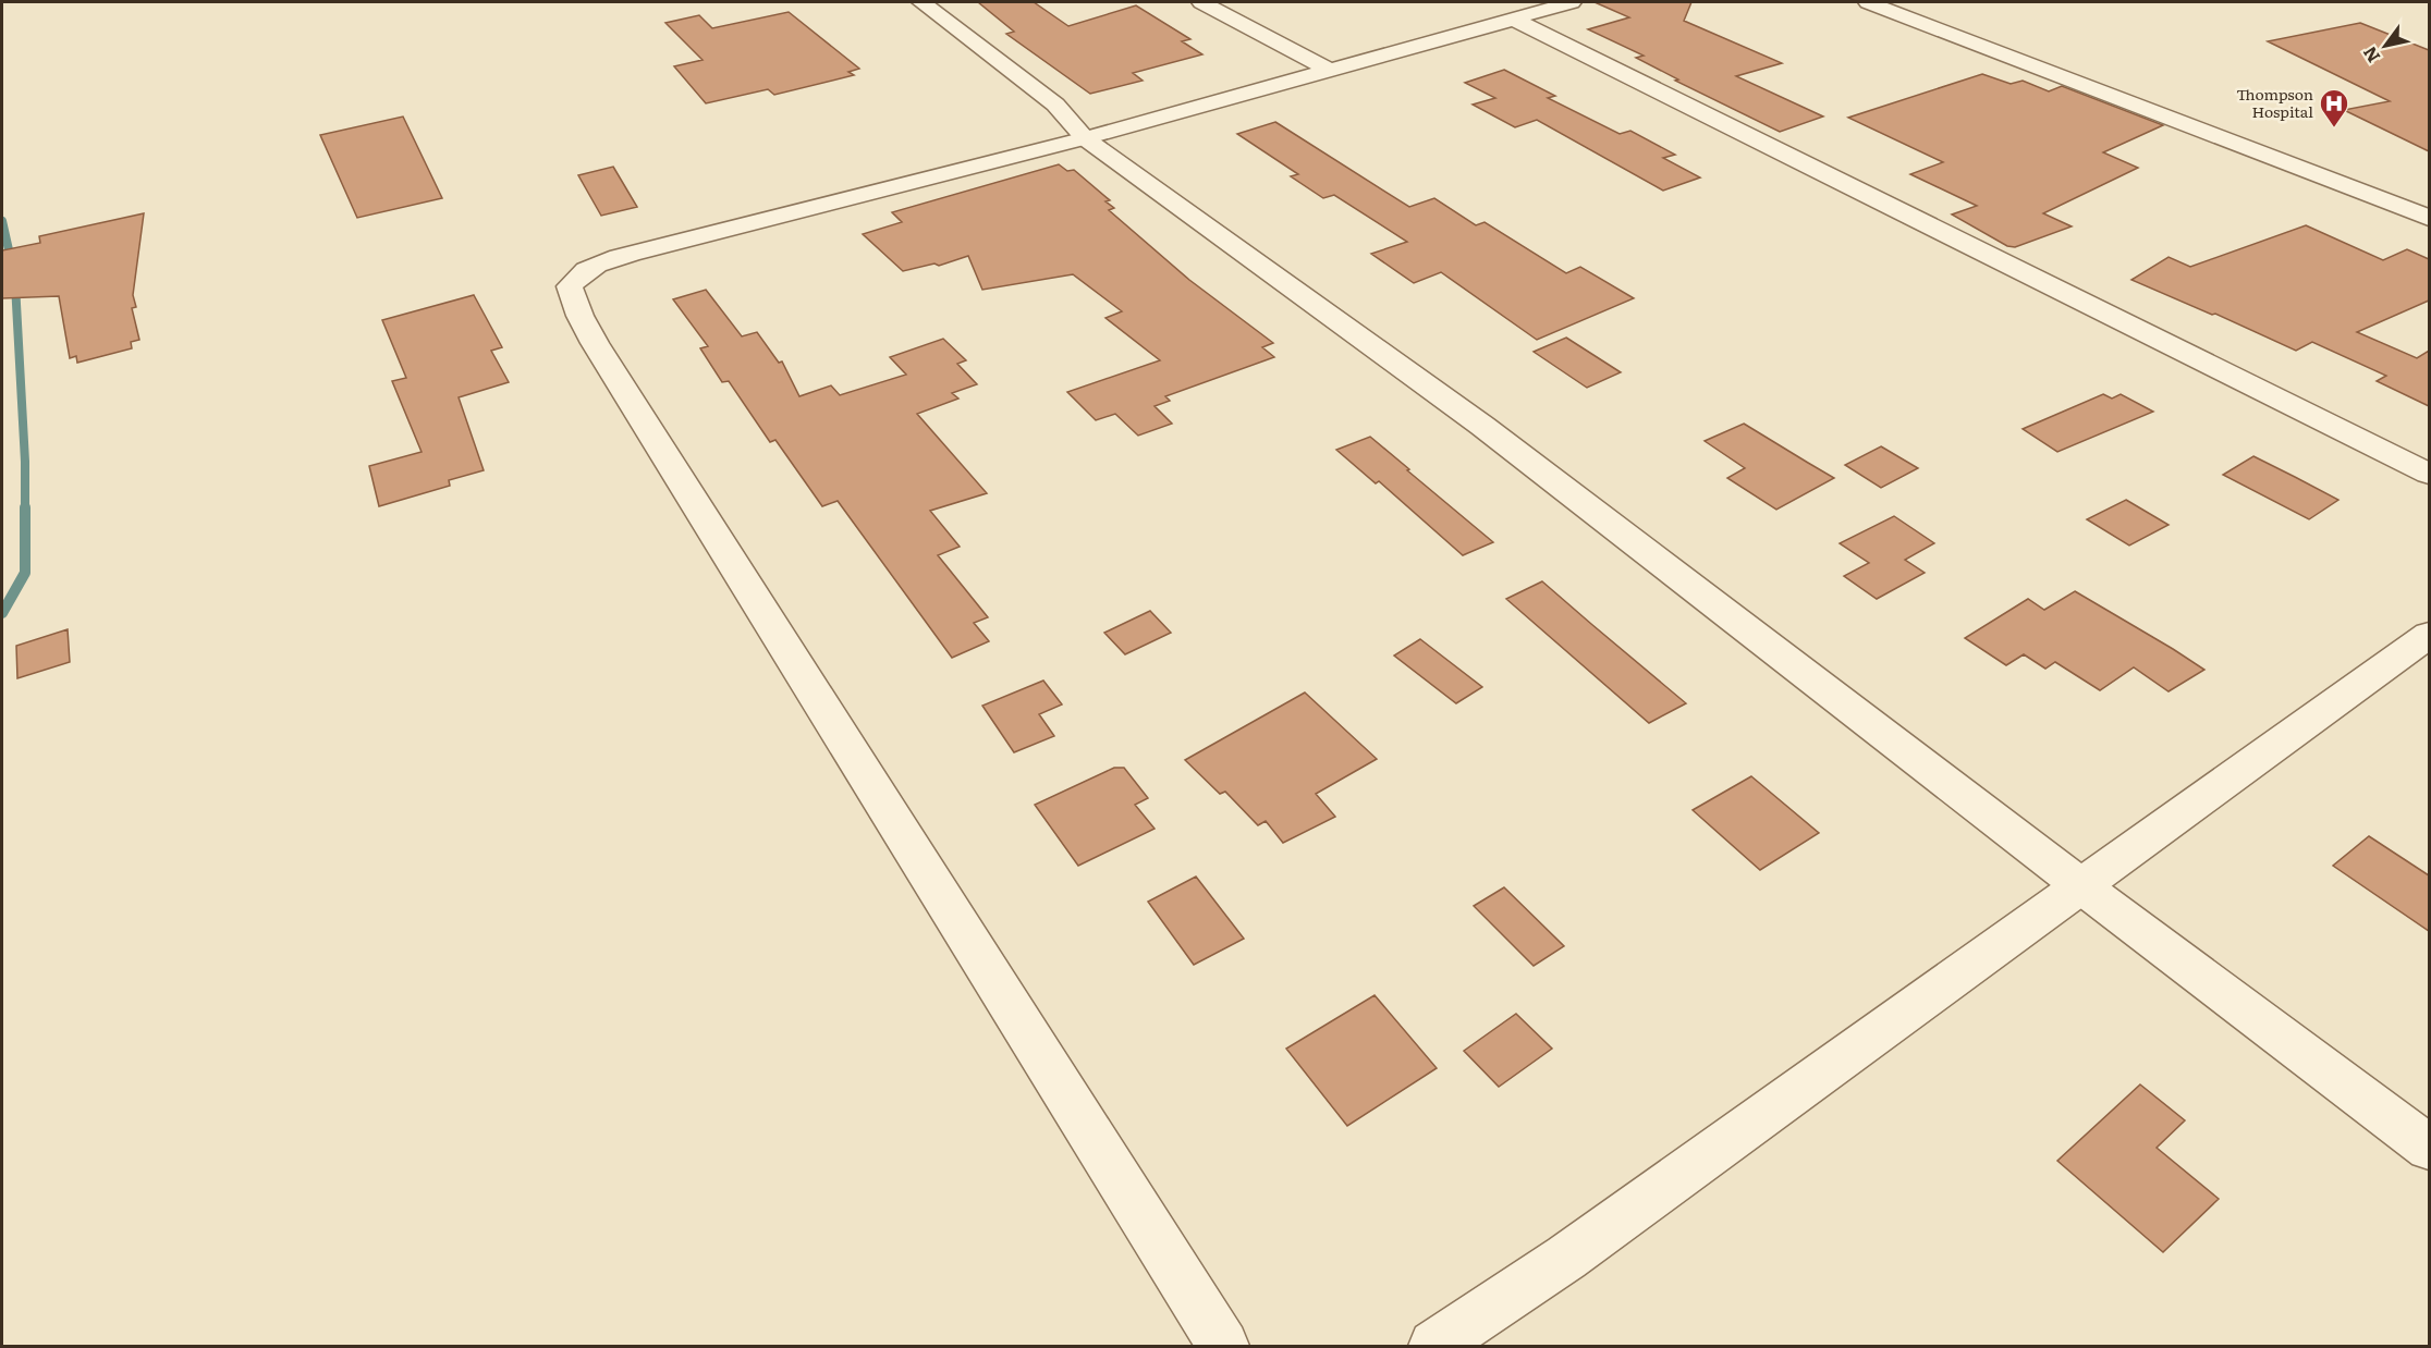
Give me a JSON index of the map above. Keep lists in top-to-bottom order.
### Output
{
  "places": {
    "hospital": ["Thompson Hospital"]
  },
  "north": "bottom left"
}
